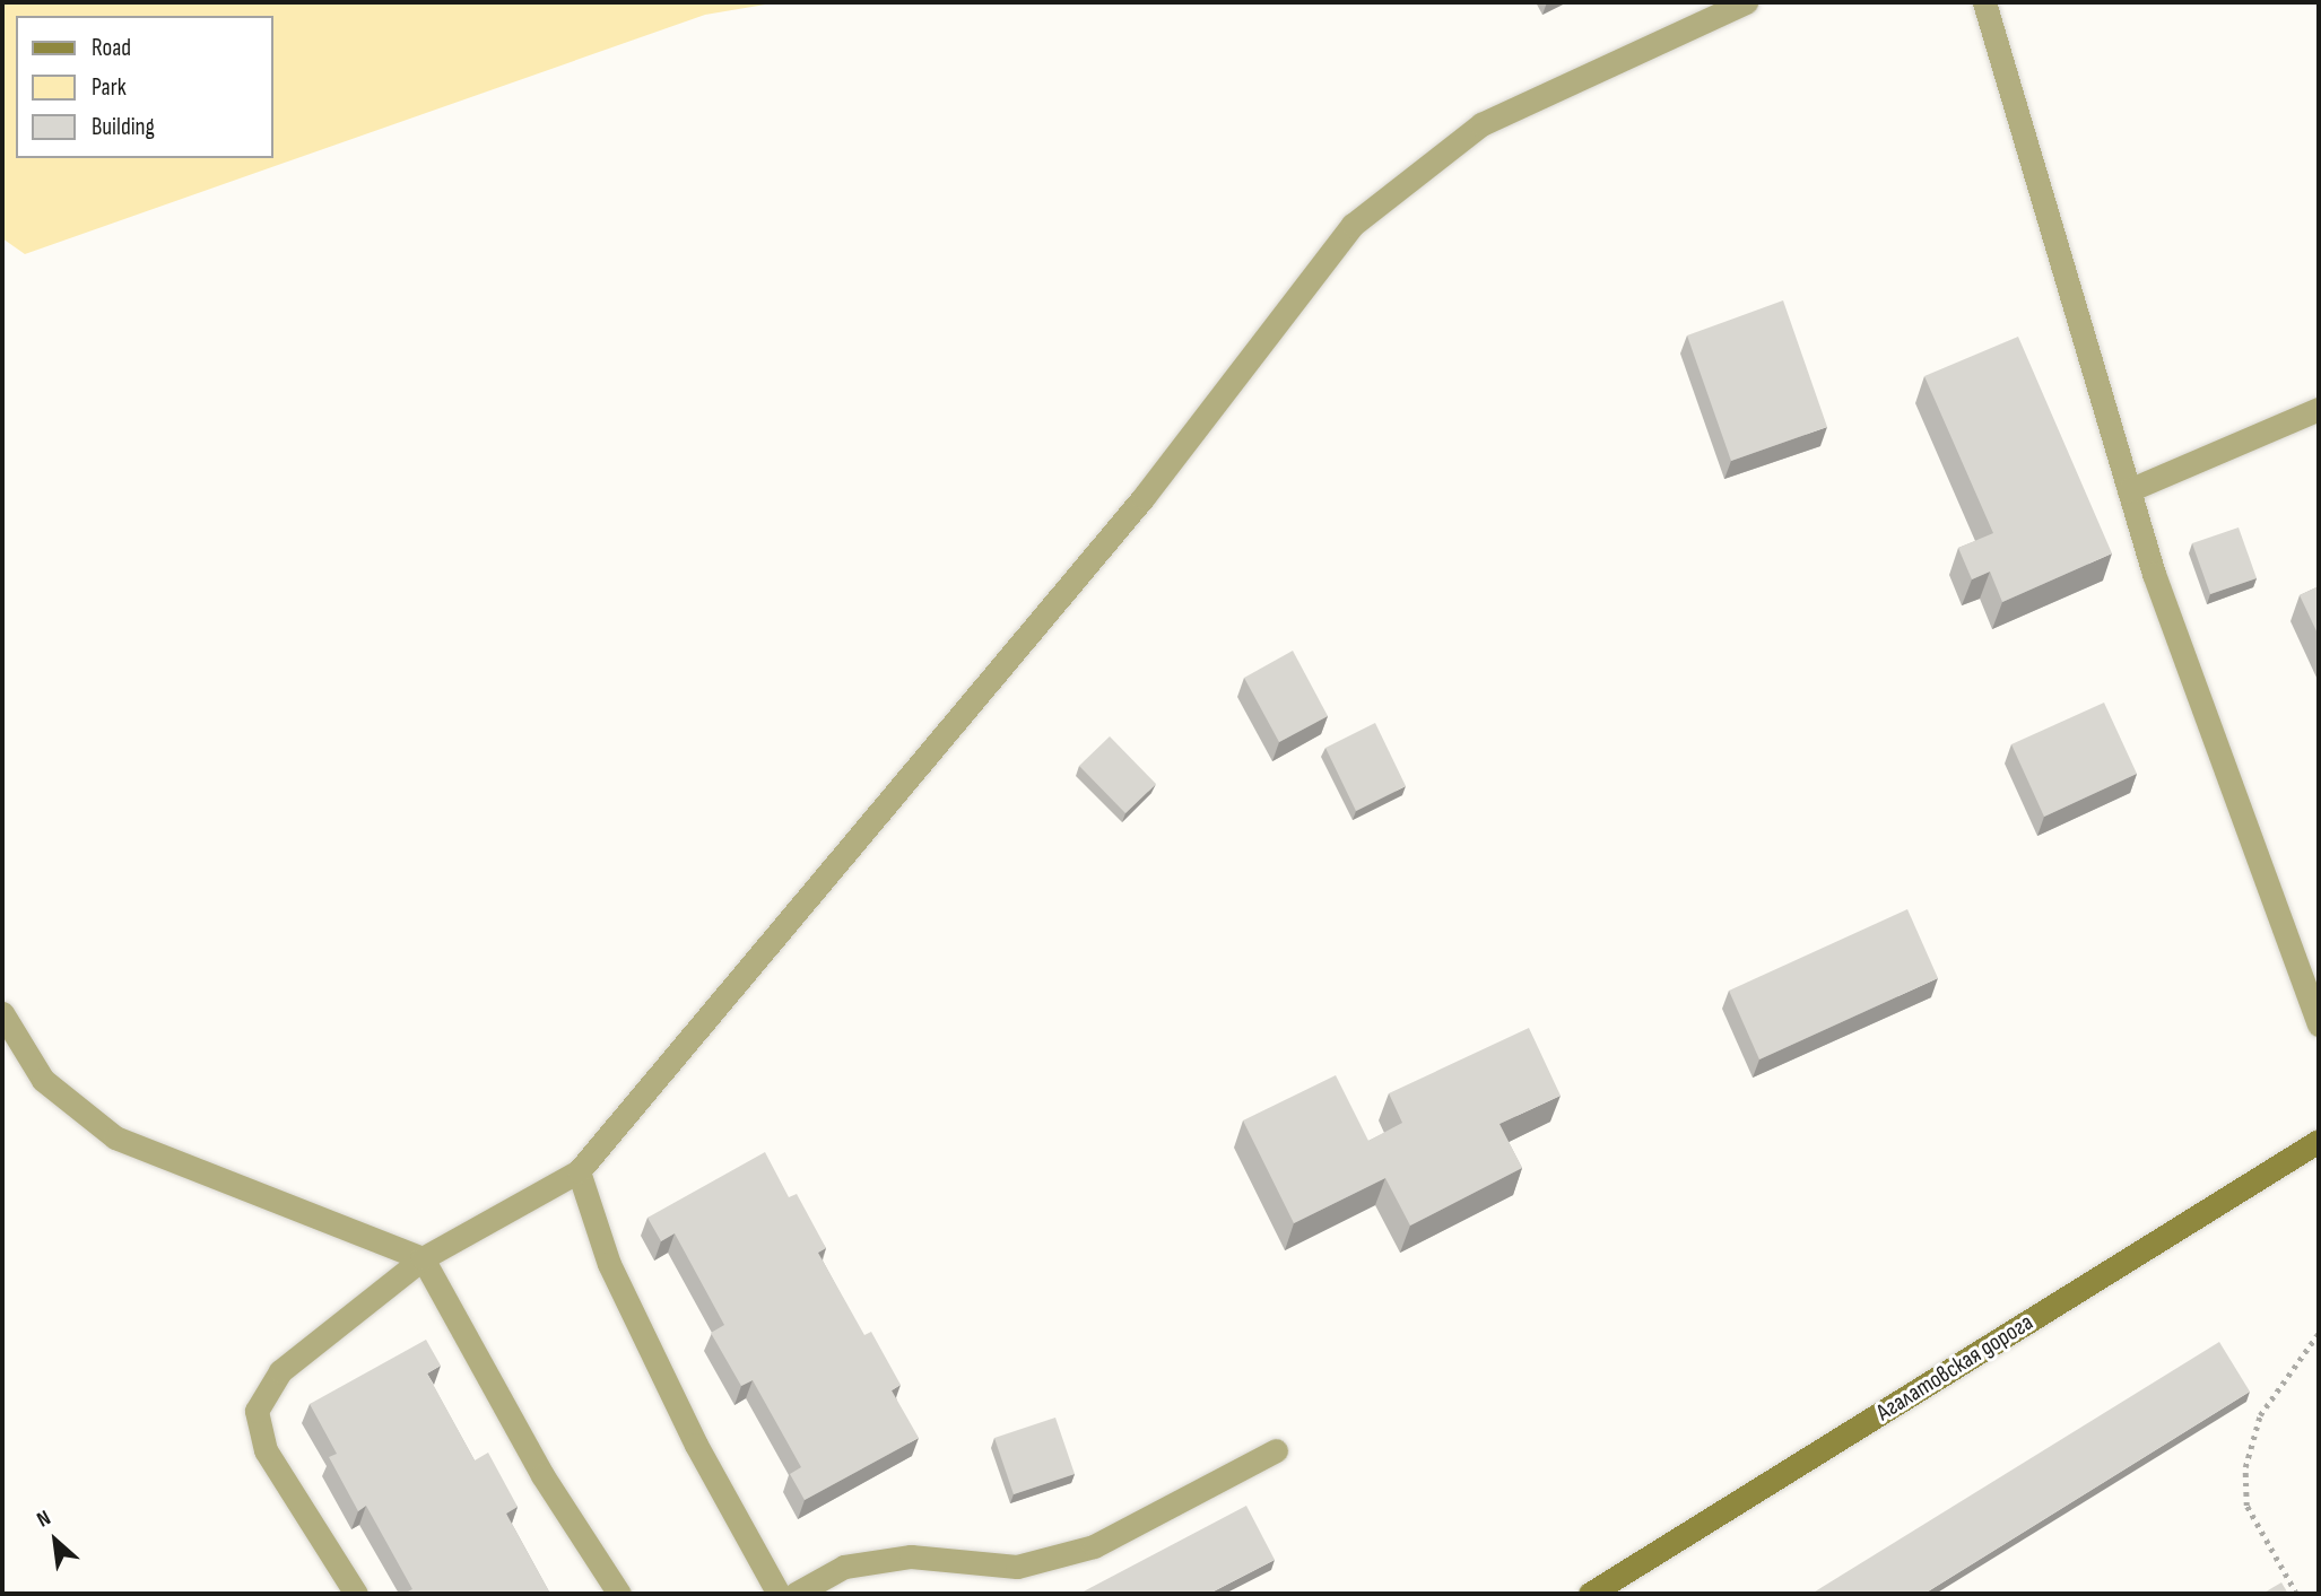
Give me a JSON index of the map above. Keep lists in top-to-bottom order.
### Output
{
  "streets": {
    "main road": ["Агалатовская дорога"]
  },
  "legend": ["Road", "Park", "Building"],
  "north": "top left"
}
